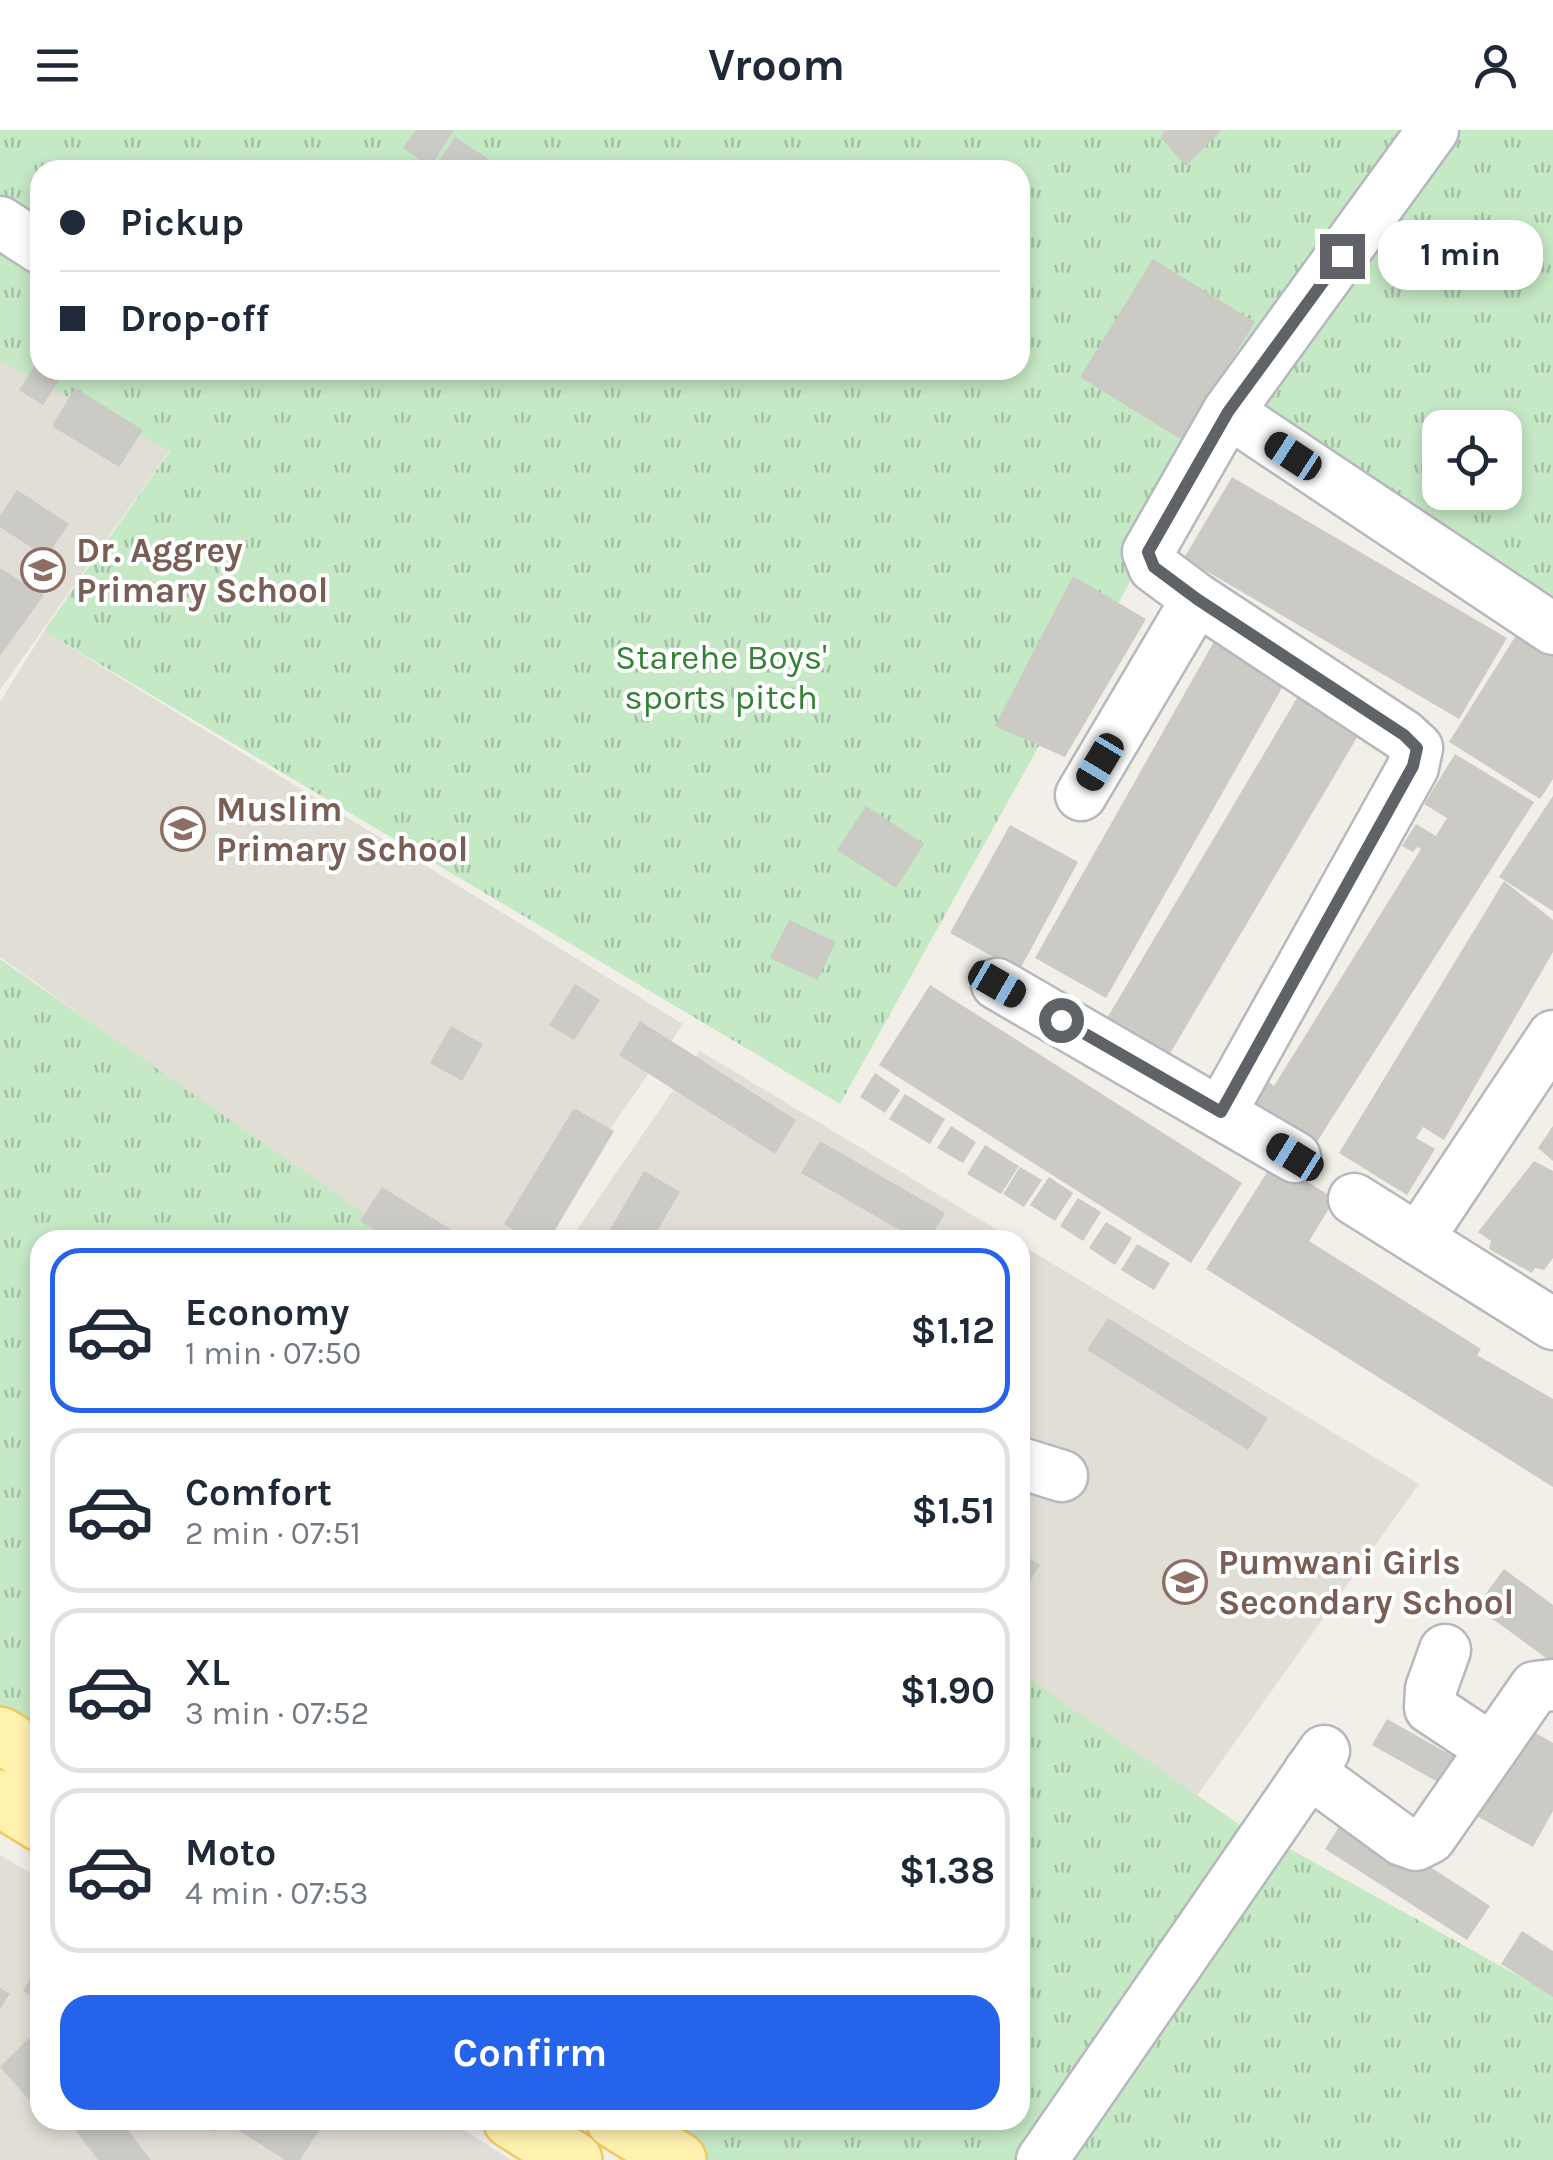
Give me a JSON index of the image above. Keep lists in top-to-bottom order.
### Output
{
  "parks": ["Starehe Boys' sports pitch"],
  "places": {
    "school or university": ["Dr. Aggrey Primary School", "Muslim Primary School", "Pumwani Girls Secondary School"]
  },
  "page": {
    "header": "Vroom",
    "banner": ["Pickup", "Drop-off"],
    "bubble": "1 min",
    "list": [
      {
        "name": "Economy",
        "note": "1 min · 07:50",
        "value": "$1.12"
      },
      {
        "name": "Comfort",
        "note": "2 min · 07:51",
        "value": "$1.51"
      },
      {
        "name": "XL",
        "note": "3 min · 07:52",
        "value": "$1.90"
      },
      {
        "name": "Moto",
        "note": "4 min · 07:53",
        "value": "$1.38"
      }
    ],
    "buttons": "Confirm"
  }
}
